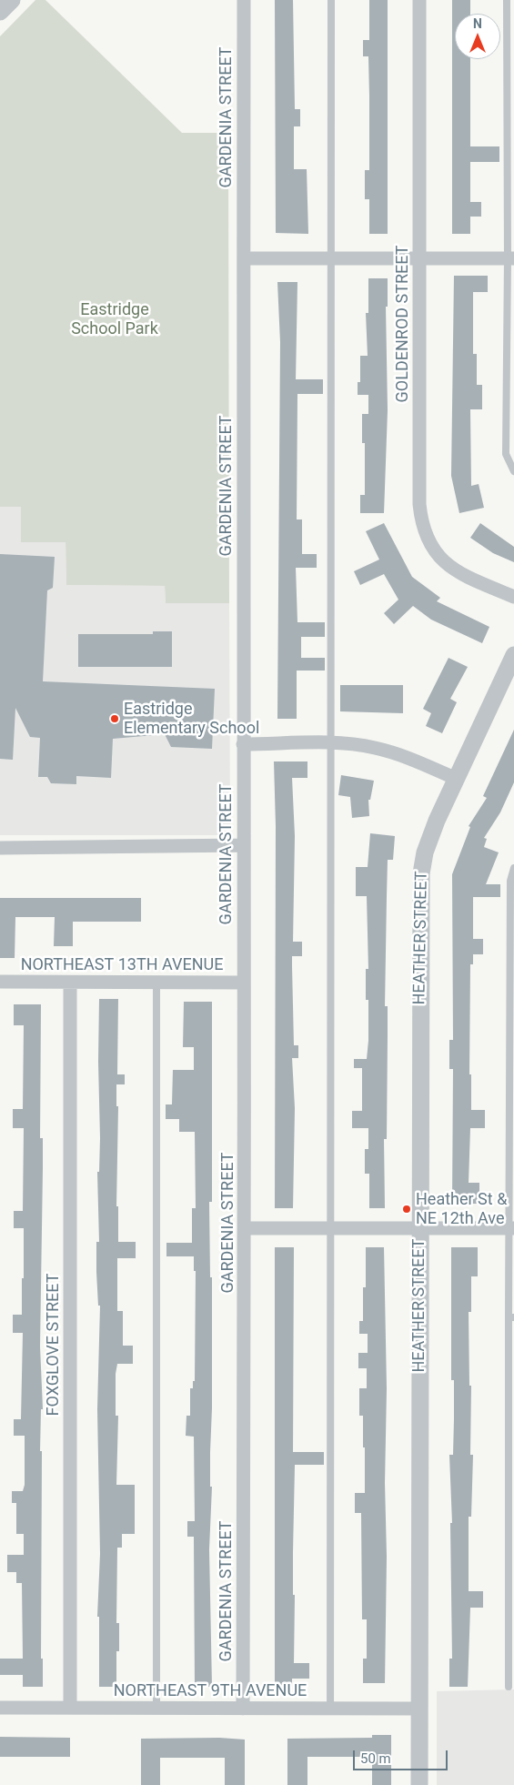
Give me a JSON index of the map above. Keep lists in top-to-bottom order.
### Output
{
  "streets": {
    "street": [
      "GARDENIA STREET",
      "GOLDENROD STREET",
      "HEATHER STREET",
      "NORTHEAST 13TH AVENUE",
      "FOXGLOVE STREET",
      "NORTHEAST 9TH AVENUE"
    ]
  },
  "crossings": [
    ["GARDENIA STREET", "NORTHEAST 13TH AVENUE"],
    ["GARDENIA STREET", "NORTHEAST 9TH AVENUE"],
    ["HEATHER STREET", "NORTHEAST 9TH AVENUE"],
    ["NORTHEAST 13TH AVENUE", "FOXGLOVE STREET"],
    ["FOXGLOVE STREET", "NORTHEAST 9TH AVENUE"]
  ],
  "parks": ["Eastridge School Park"],
  "places": ["Eastridge Elementary School", "Heather St & NE 12th Ave"],
  "scale_bar": "50 m",
  "north": "top"
}
